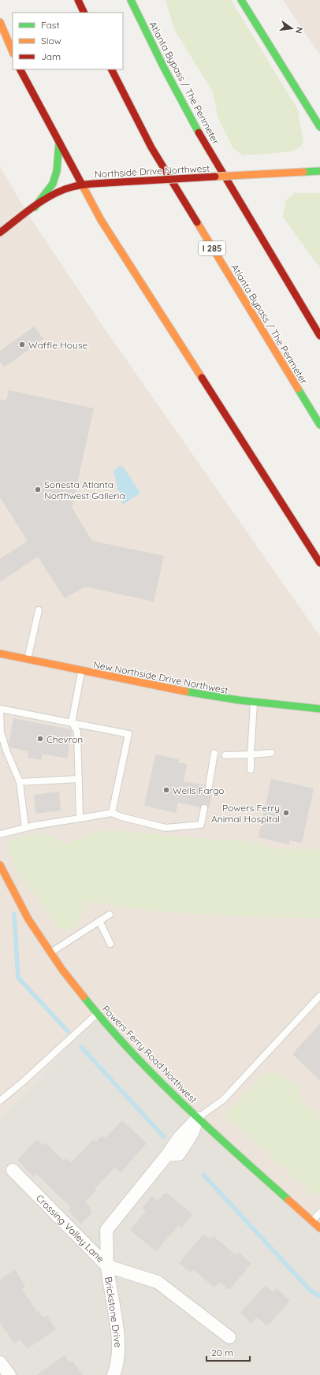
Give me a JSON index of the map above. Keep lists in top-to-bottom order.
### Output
{
  "streets": {
    "main road": [
      "Atlanta Bypass / The Perimeter",
      "Northside Drive Northwest",
      "I 285",
      "New Northside Drive Northwest",
      "Powers Ferry Road Northwest"
    ],
    "street": ["Crossing Valley Lane", "Brickstone Drive"]
  },
  "crossings": [
    ["Powers Ferry Road Northwest", "Brickstone Drive"],
    ["Crossing Valley Lane", "Brickstone Drive"]
  ],
  "places": [
    "Waffle House",
    "Sonesta Atlanta Northwest Galleria",
    "Chevron",
    "Wells Fargo",
    "Powers Ferry Animal Hospital"
  ],
  "legend": ["Fast", "Slow", "Jam"],
  "scale_bar": "20 m",
  "north": "right"
}
